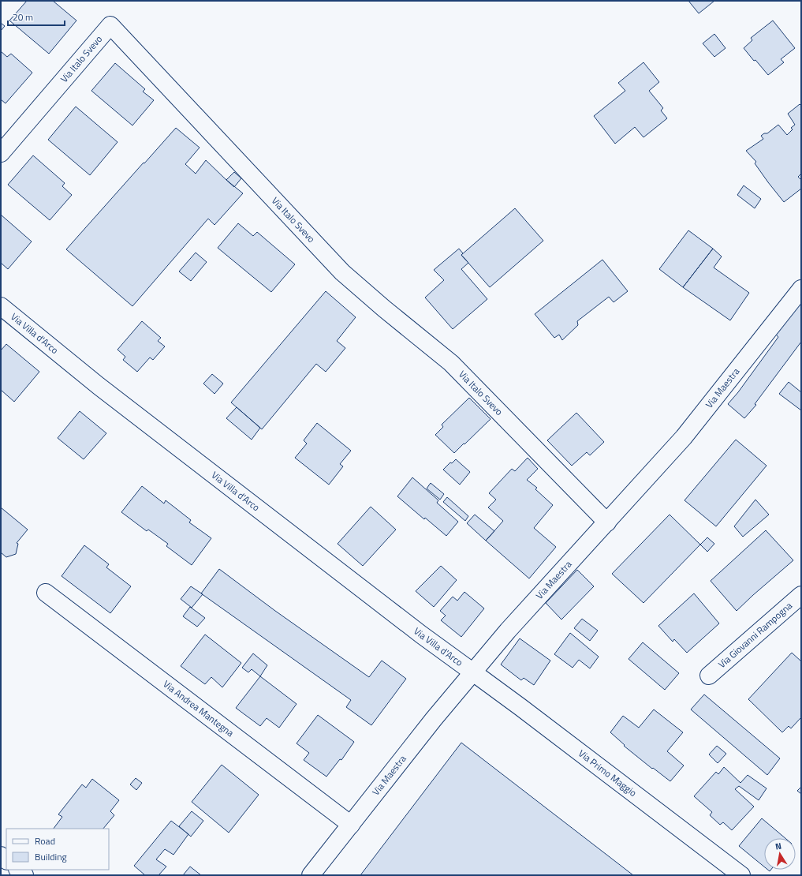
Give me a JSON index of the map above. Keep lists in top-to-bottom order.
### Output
{
  "streets": {
    "street": [
      "Via Italo Svevo",
      "Via Villa d'Arco",
      "Via Maestra",
      "Via Giovanni Rampogna",
      "Via Andrea Mantegna",
      "Via Primo Maggio"
    ]
  },
  "crossings": [
    ["Via Italo Svevo", "Via Maestra"],
    ["Via Villa d'Arco", "Via Maestra"],
    ["Via Villa d'Arco", "Via Primo Maggio"],
    ["Via Maestra", "Via Andrea Mantegna"],
    ["Via Maestra", "Via Primo Maggio"]
  ],
  "legend": ["Road", "Building"],
  "scale_bar": "20 m",
  "north": "top"
}
